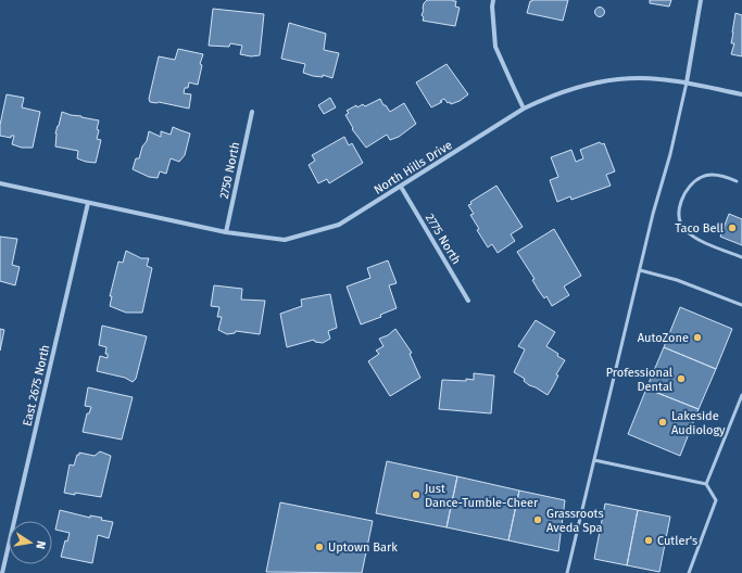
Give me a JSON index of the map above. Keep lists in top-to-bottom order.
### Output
{
  "streets": {
    "street": [
      "North Hills Drive",
      "2750 North",
      "2775 North",
      "East 2675 North"
    ]
  },
  "crossings": [
    ["North Hills Drive", "2750 North"],
    ["North Hills Drive", "2775 North"],
    ["North Hills Drive", "East 2675 North"]
  ],
  "places": [
    "Taco Bell",
    "AutoZone",
    "Professional Dental",
    "Lakeside Audiology",
    "Just Dance-Tumble-Cheer",
    "Grassroots Aveda Spa",
    "Cutler's",
    "Uptown Bark"
  ],
  "north": "right"
}
